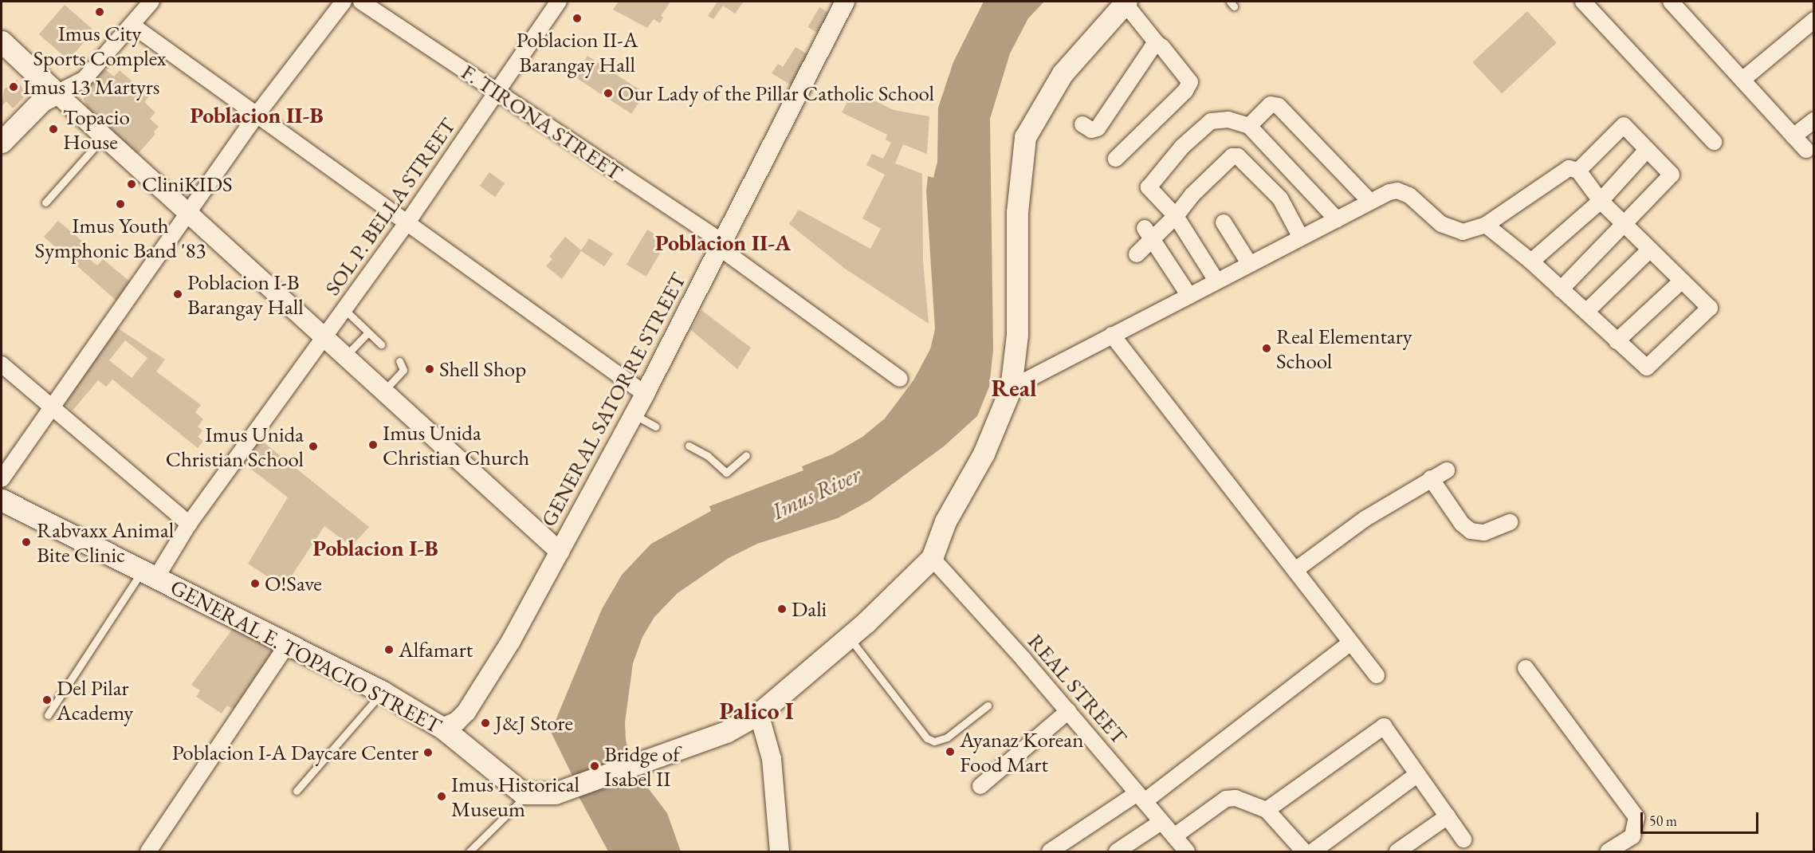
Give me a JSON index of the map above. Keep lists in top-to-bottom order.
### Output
{
  "streets": {
    "main road": ["GENERAL E. TOPACIO STREET"],
    "street": [
      "F. TIRONA STREET",
      "SOL P. BELLA STREET",
      "GENERAL SATORRE STREET",
      "REAL STREET"
    ]
  },
  "crossings": [
    ["F. TIRONA STREET", "SOL P. BELLA STREET"],
    ["F. TIRONA STREET", "GENERAL SATORRE STREET"],
    ["SOL P. BELLA STREET", "GENERAL E. TOPACIO STREET"],
    ["GENERAL SATORRE STREET", "GENERAL E. TOPACIO STREET"]
  ],
  "districts": [
    "Poblacion II-B",
    "Poblacion II-A",
    "Real",
    "Poblacion I-B",
    "Palico I"
  ],
  "water": ["Imus River"],
  "places": [
    "Imus City Sports Complex",
    "Poblacion II-A Barangay Hall",
    "Imus 13 Martyrs",
    "Our Lady of the Pillar Catholic School",
    "Topacio House",
    "CliniKIDS",
    "Imus Youth Symphonic Band '83",
    "Poblacion I-B Barangay Hall",
    "Real Elementary School",
    "Shell Shop",
    "Imus Unida Christian Church",
    "Imus Unida Christian School",
    "Rabvaxx Animal Bite Clinic",
    "O!Save",
    "Dali",
    "Alfamart",
    "Del Pilar Academy",
    "J&J Store",
    "Ayanaz Korean Food Mart",
    "Poblacion I-A Daycare Center",
    "Bridge of Isabel II",
    "Imus Historical Museum"
  ],
  "scale_bar": "50 m"
}
